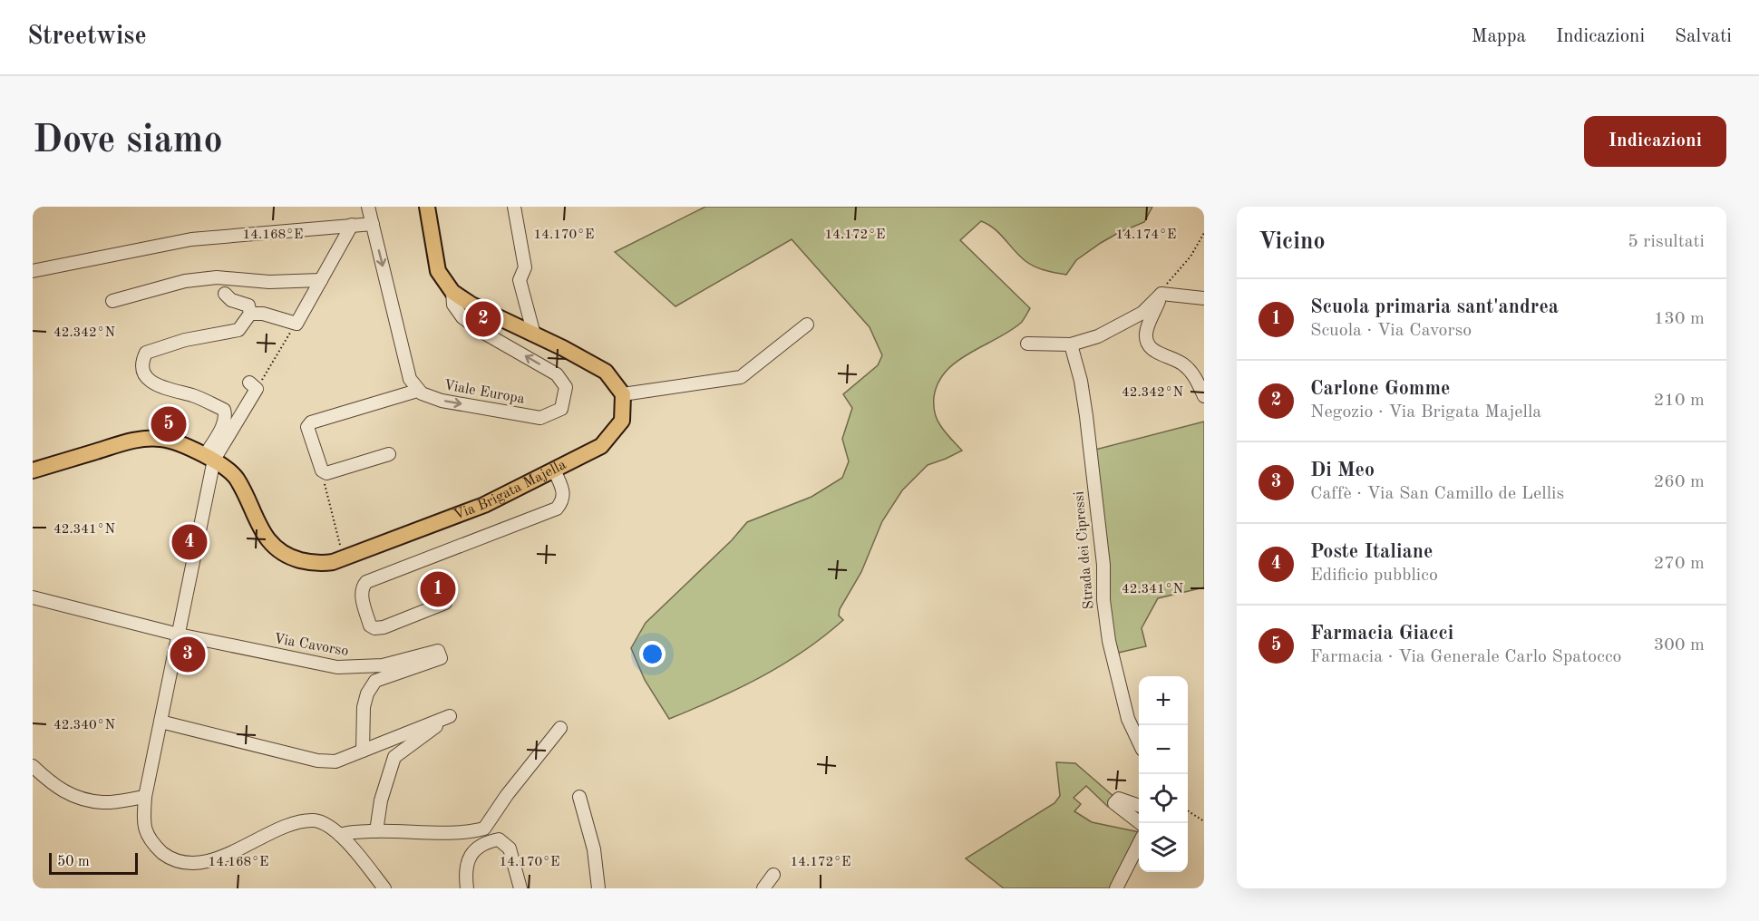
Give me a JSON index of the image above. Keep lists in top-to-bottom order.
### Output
{
  "streets": {
    "main road": ["Via Brigata Majella"],
    "street": ["Viale Europa", "Strada dei Cipressi", "Via Cavorso"]
  },
  "scale_bar": "50 m",
  "page": {
    "header": "Streetwise",
    "nav": ["Mappa", "Indicazioni", "Salvati"],
    "buttons": "Indicazioni",
    "title": "Dove siamo",
    "heading": ["Vicino", "5 risultati"],
    "list": [
      {
        "mark": "1",
        "name": "Scuola primaria sant'andrea",
        "note": "Scuola · Via Cavorso",
        "value": "130 m"
      },
      {
        "mark": "2",
        "name": "Carlone Gomme",
        "note": "Negozio · Via Brigata Majella",
        "value": "210 m"
      },
      {
        "mark": "3",
        "name": "Di Meo",
        "note": "Caffè · Via San Camillo de Lellis",
        "value": "260 m"
      },
      {
        "mark": "4",
        "name": "Poste Italiane",
        "note": "Edificio pubblico",
        "value": "270 m"
      },
      {
        "mark": "5",
        "name": "Farmacia Giacci",
        "note": "Farmacia · Via Generale Carlo Spatocco",
        "value": "300 m"
      }
    ],
    "pins": [
      "2",
      "5",
      "4",
      "1",
      "3"
    ],
    "map_buttons": ["+", "−"],
    "scale": "50 m"
  },
  "coordinates": [
    "14.168°E",
    "14.170°E",
    "14.172°E",
    "14.174°E",
    "42.342°N",
    "42.341°N",
    "42.340°N"
  ]
}
